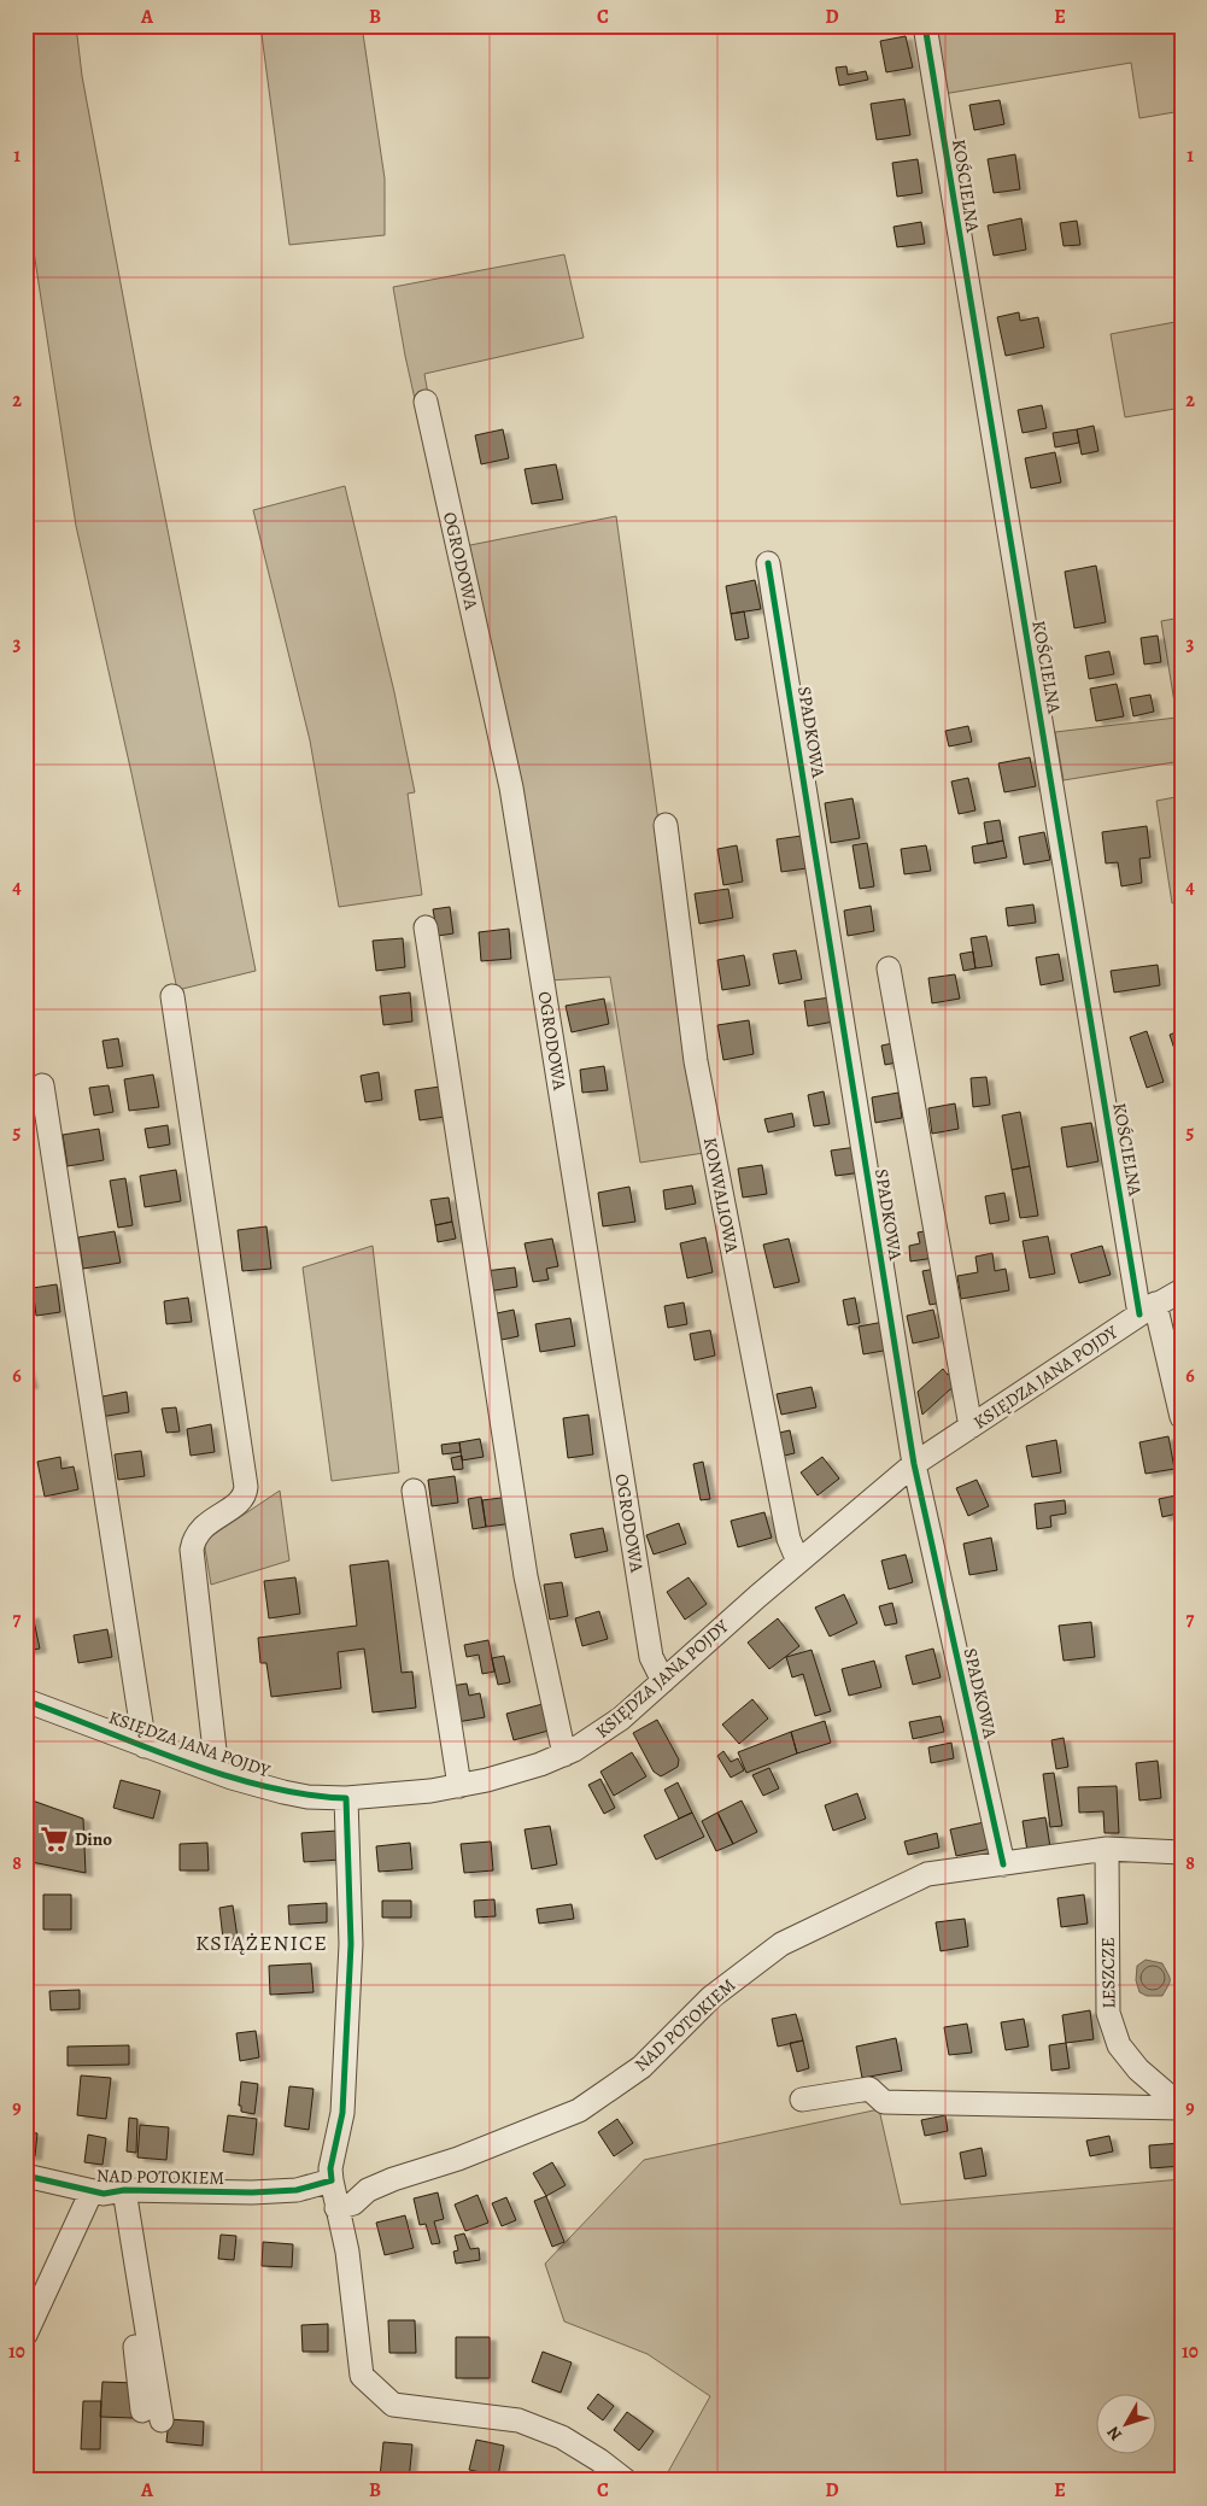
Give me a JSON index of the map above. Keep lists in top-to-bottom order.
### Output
{
  "streets": {
    "street": [
      "KOŚCIELNA",
      "OGRODOWA",
      "SPADKOWA",
      "KONWALIOWA",
      "KSIĘDZA JANA POJDY",
      "LESZCZE",
      "NAD POTOKIEM"
    ]
  },
  "crossings": [
    ["KOŚCIELNA", "KSIĘDZA JANA POJDY"],
    ["OGRODOWA", "KSIĘDZA JANA POJDY"],
    ["SPADKOWA", "KSIĘDZA JANA POJDY"],
    ["SPADKOWA", "NAD POTOKIEM"],
    ["KONWALIOWA", "KSIĘDZA JANA POJDY"],
    ["LESZCZE", "NAD POTOKIEM"]
  ],
  "districts": ["KSIĄŻENICE"],
  "places": {
    "supermarket": ["Dino"]
  },
  "north": "bottom left",
  "grid": {
    "columns": [
      "A",
      "B",
      "C",
      "D",
      "E"
    ],
    "rows": [
      "1",
      "2",
      "3",
      "4",
      "5",
      "6",
      "7",
      "8",
      "9",
      "10"
    ]
  }
}
